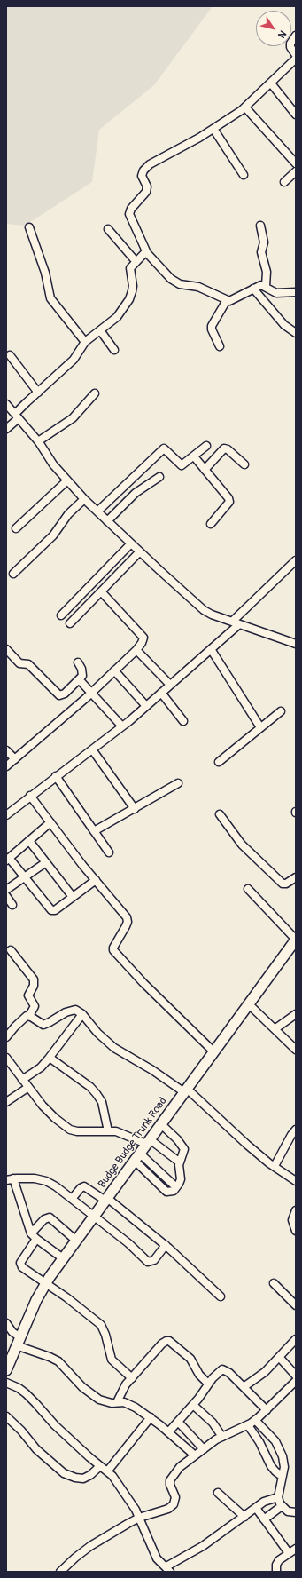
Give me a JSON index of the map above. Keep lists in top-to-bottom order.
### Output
{
  "streets": {
    "main road": ["Budge Budge Trunk Road"]
  },
  "north": "bottom right"
}
